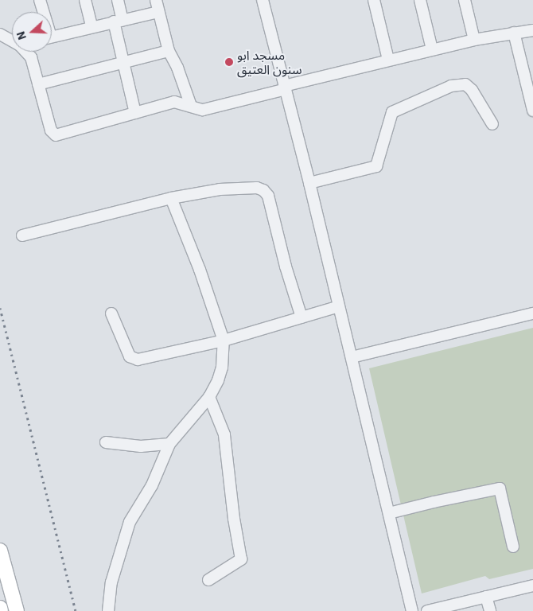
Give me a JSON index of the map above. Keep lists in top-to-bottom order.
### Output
{
  "places": ["مسجد ابو سنون العتيق"],
  "north": "left"
}
